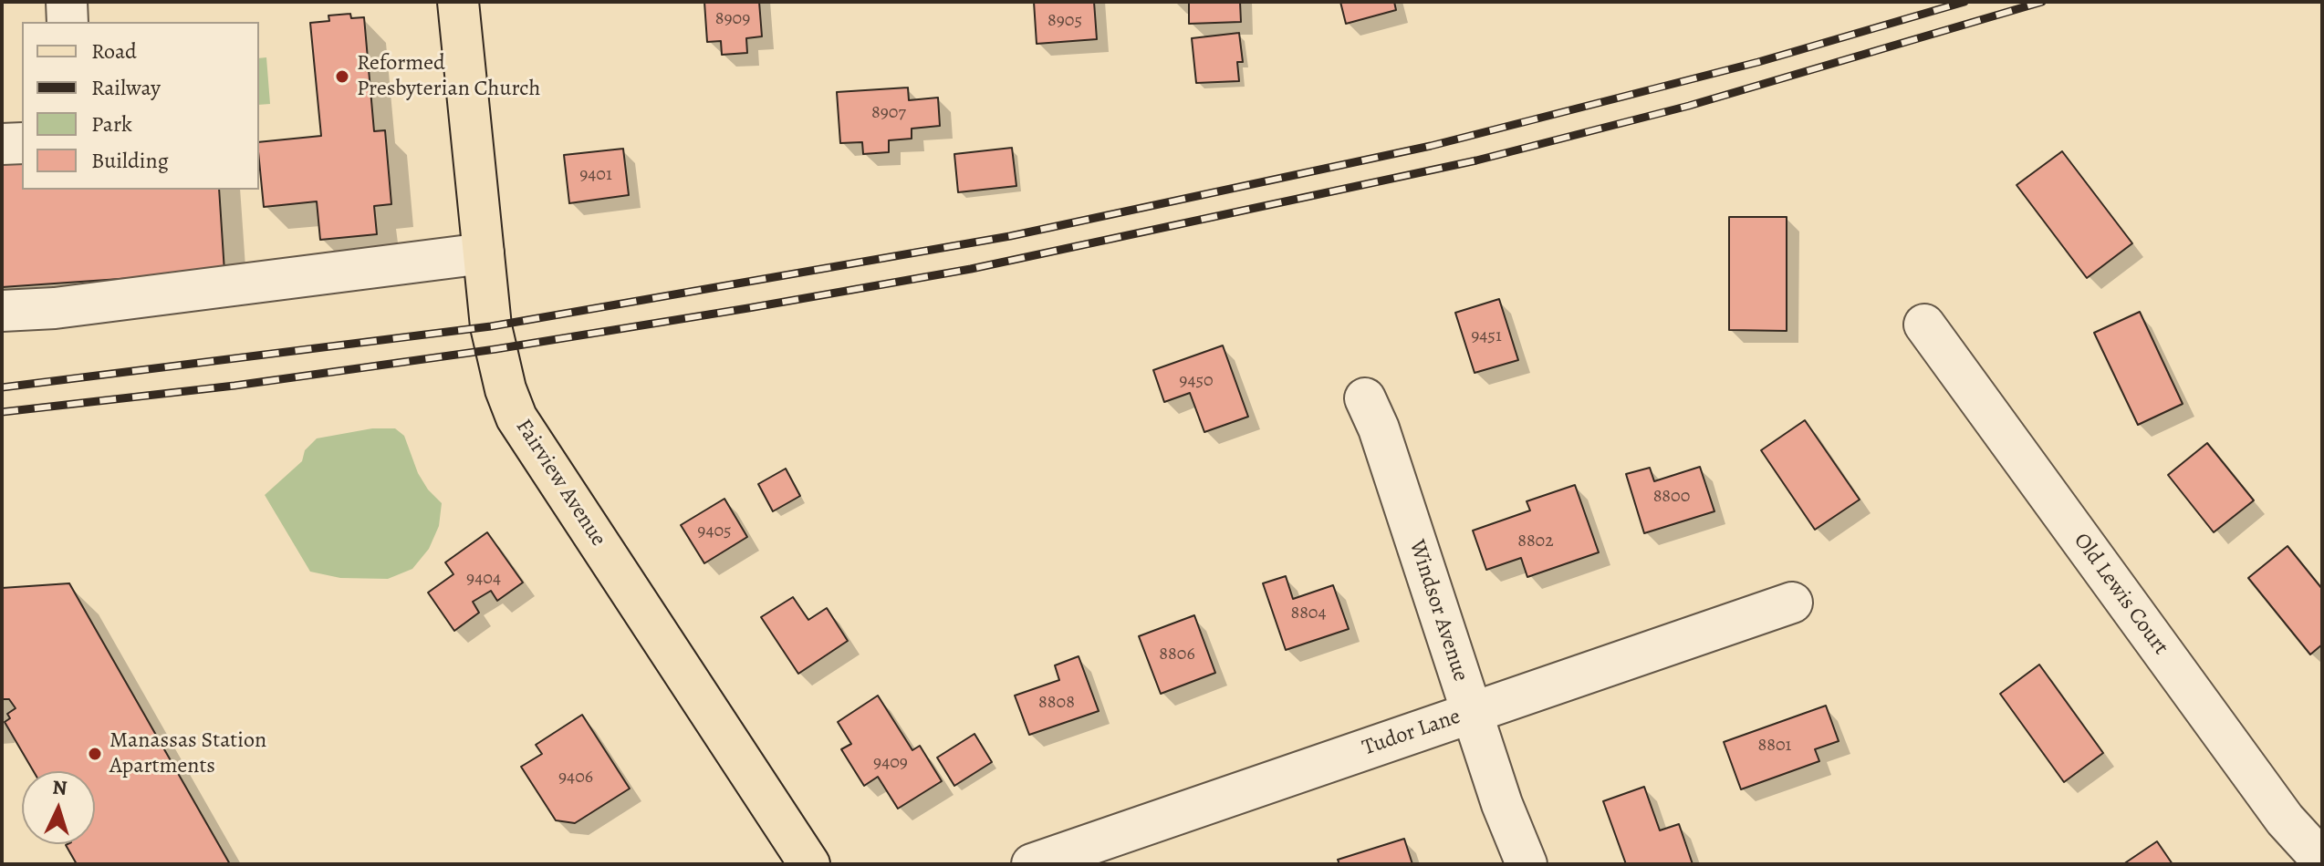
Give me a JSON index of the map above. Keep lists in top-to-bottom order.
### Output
{
  "streets": {
    "main road": ["Fairview Avenue"],
    "street": ["Old Lewis Court", "Windsor Avenue", "Tudor Lane"]
  },
  "crossings": [
    ["Windsor Avenue", "Tudor Lane"]
  ],
  "places": ["Reformed Presbyterian Church", "Manassas Station Apartments"],
  "house_numbers": [
    "8909",
    "8905",
    "8907",
    "9401",
    "9451",
    "9450",
    "8800",
    "9405",
    "8802",
    "9404",
    "8804",
    "8806",
    "8808",
    "8801",
    "9409",
    "9406"
  ],
  "legend": [
    "Road",
    "Railway",
    "Park",
    "Building"
  ],
  "north": "top"
}
